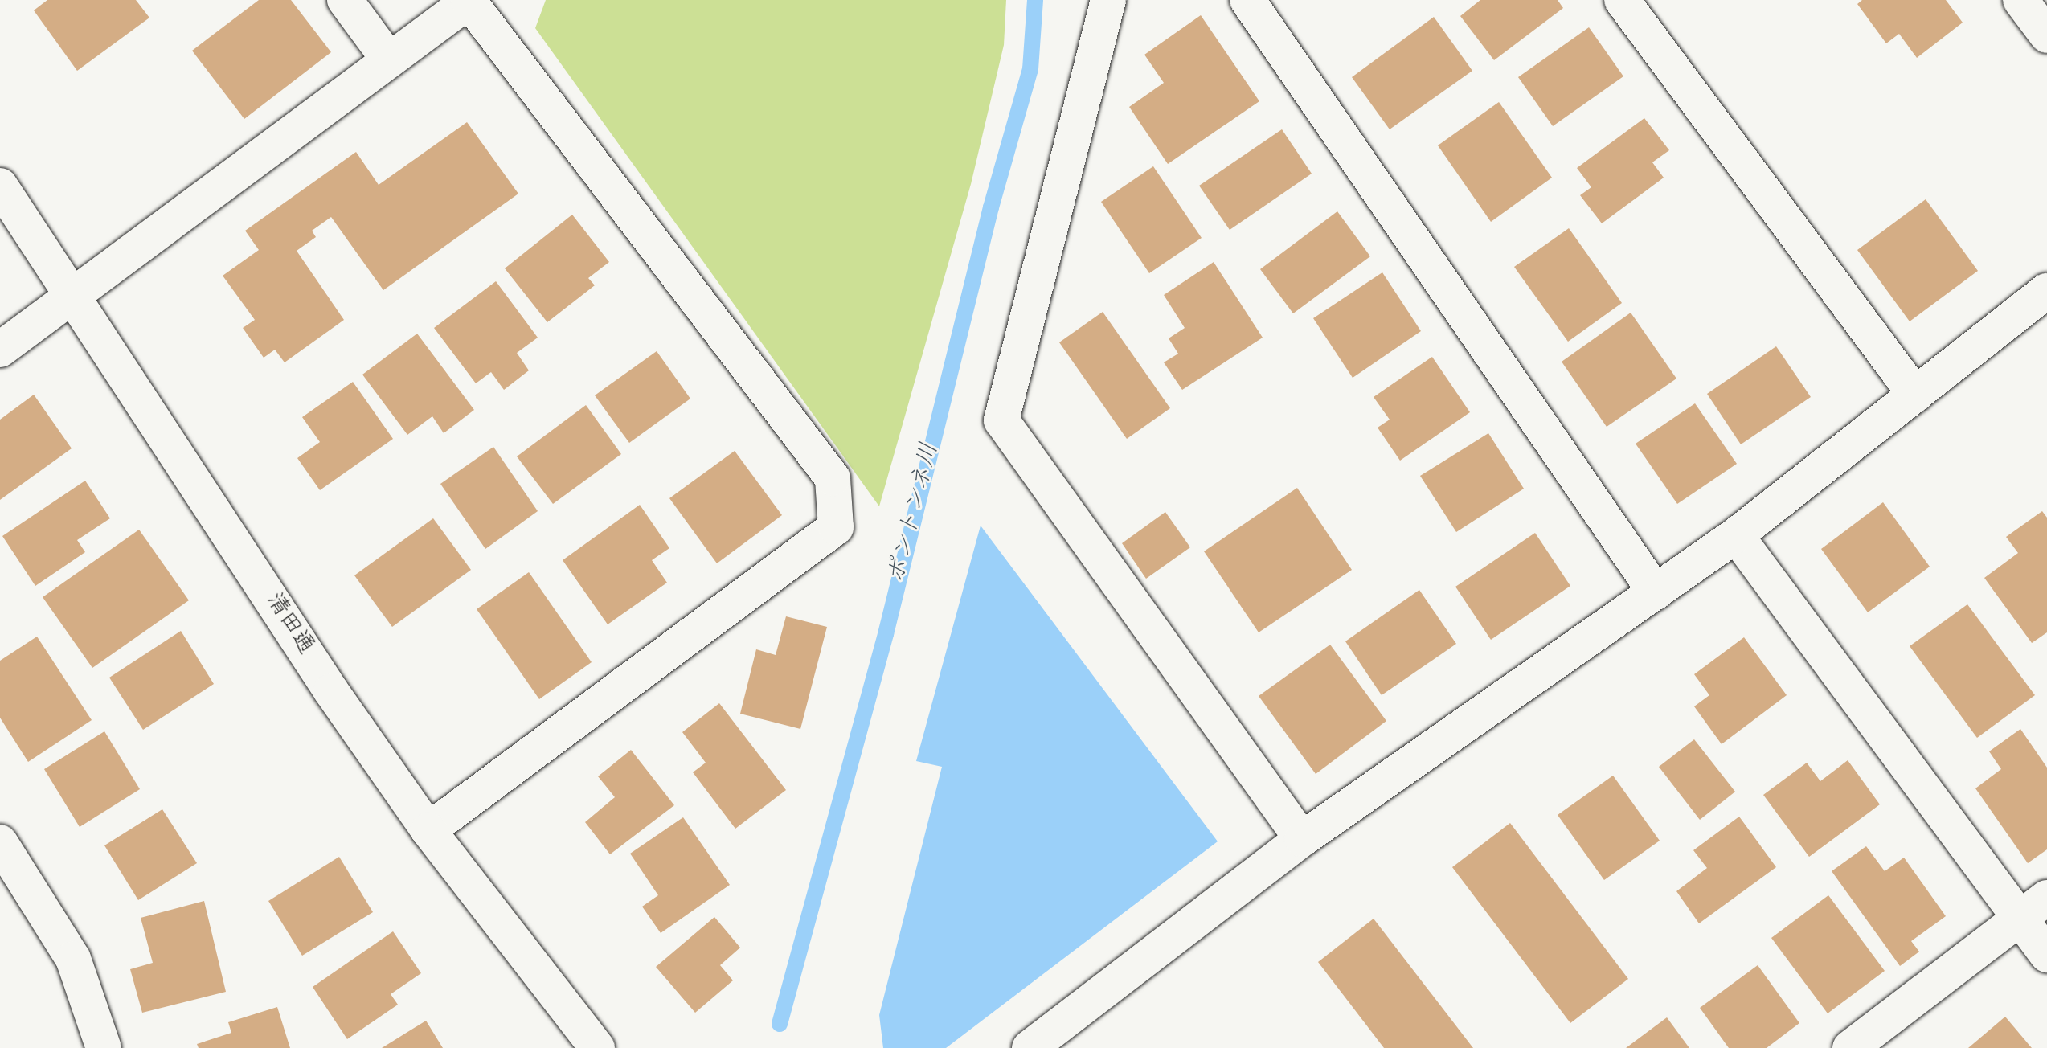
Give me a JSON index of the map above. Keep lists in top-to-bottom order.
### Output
{
  "streets": {
    "street": ["清田通"]
  },
  "water": ["ポントンネ川"]
}
